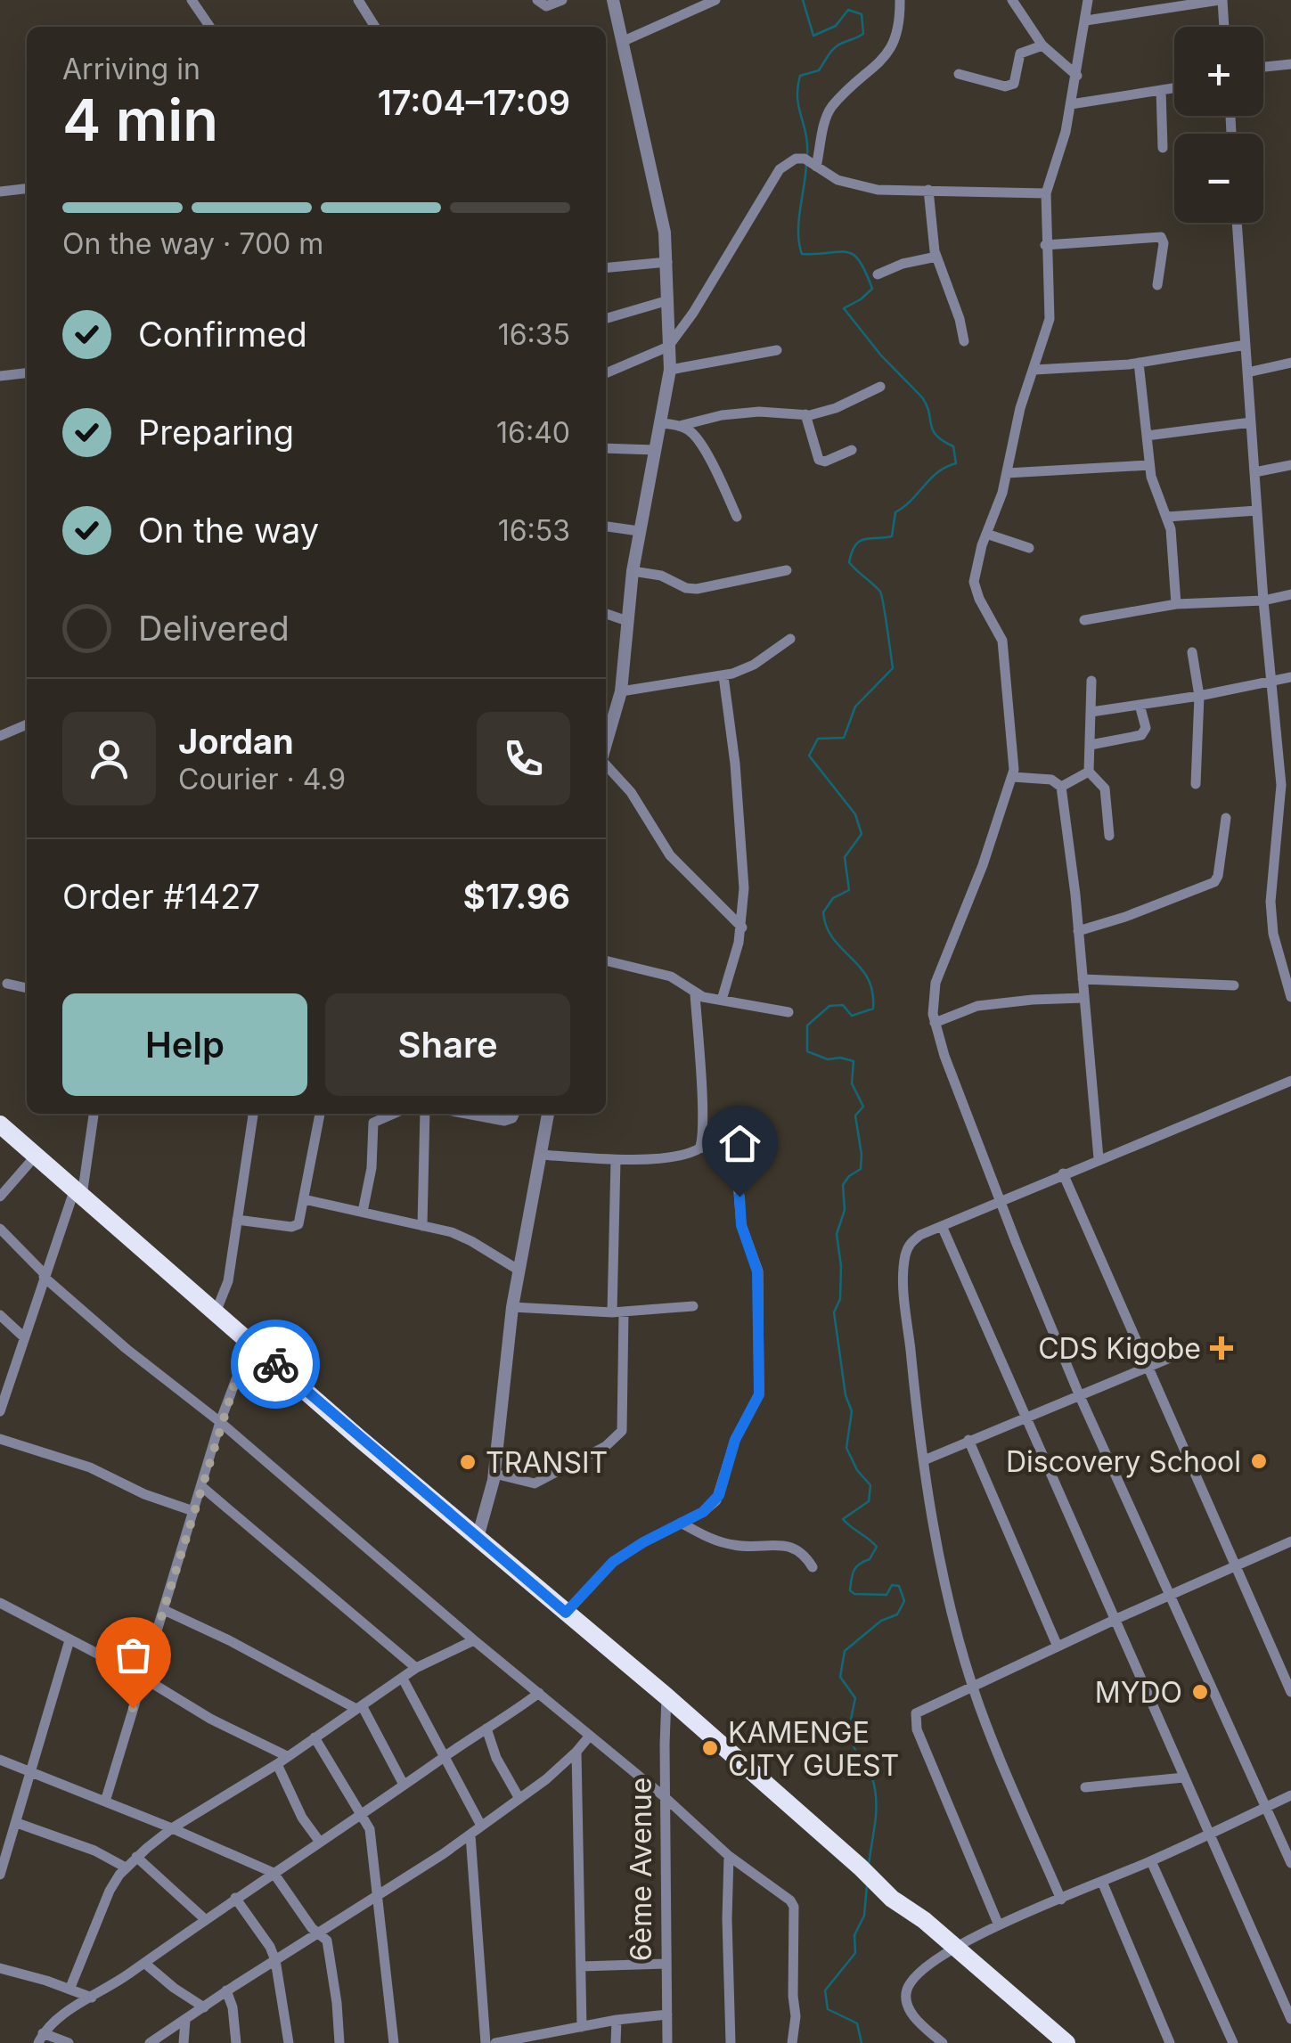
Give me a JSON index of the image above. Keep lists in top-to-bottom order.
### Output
{
  "streets": {
    "street": ["6ème Avenue"]
  },
  "places": {
    "health": ["CDS Kigobe"],
    "other": [
      "Discovery School",
      "TRANSIT",
      "MYDO",
      "KAMENGE CITY GUEST"
    ]
  },
  "page": {
    "map_buttons": ["+", "−"],
    "heading": ["4 min", "Arriving in", "17:04–17:09"],
    "panel": [
      "Jordan",
      "Courier · 4.9",
      "Order #1427",
      "$17.96"
    ],
    "bar": "On the way · 700 m",
    "list": [
      ["Confirmed", "16:35"],
      ["Preparing", "16:40"],
      ["On the way", "16:53"],
      "Delivered"
    ],
    "buttons": ["Help", "Share"]
  }
}
